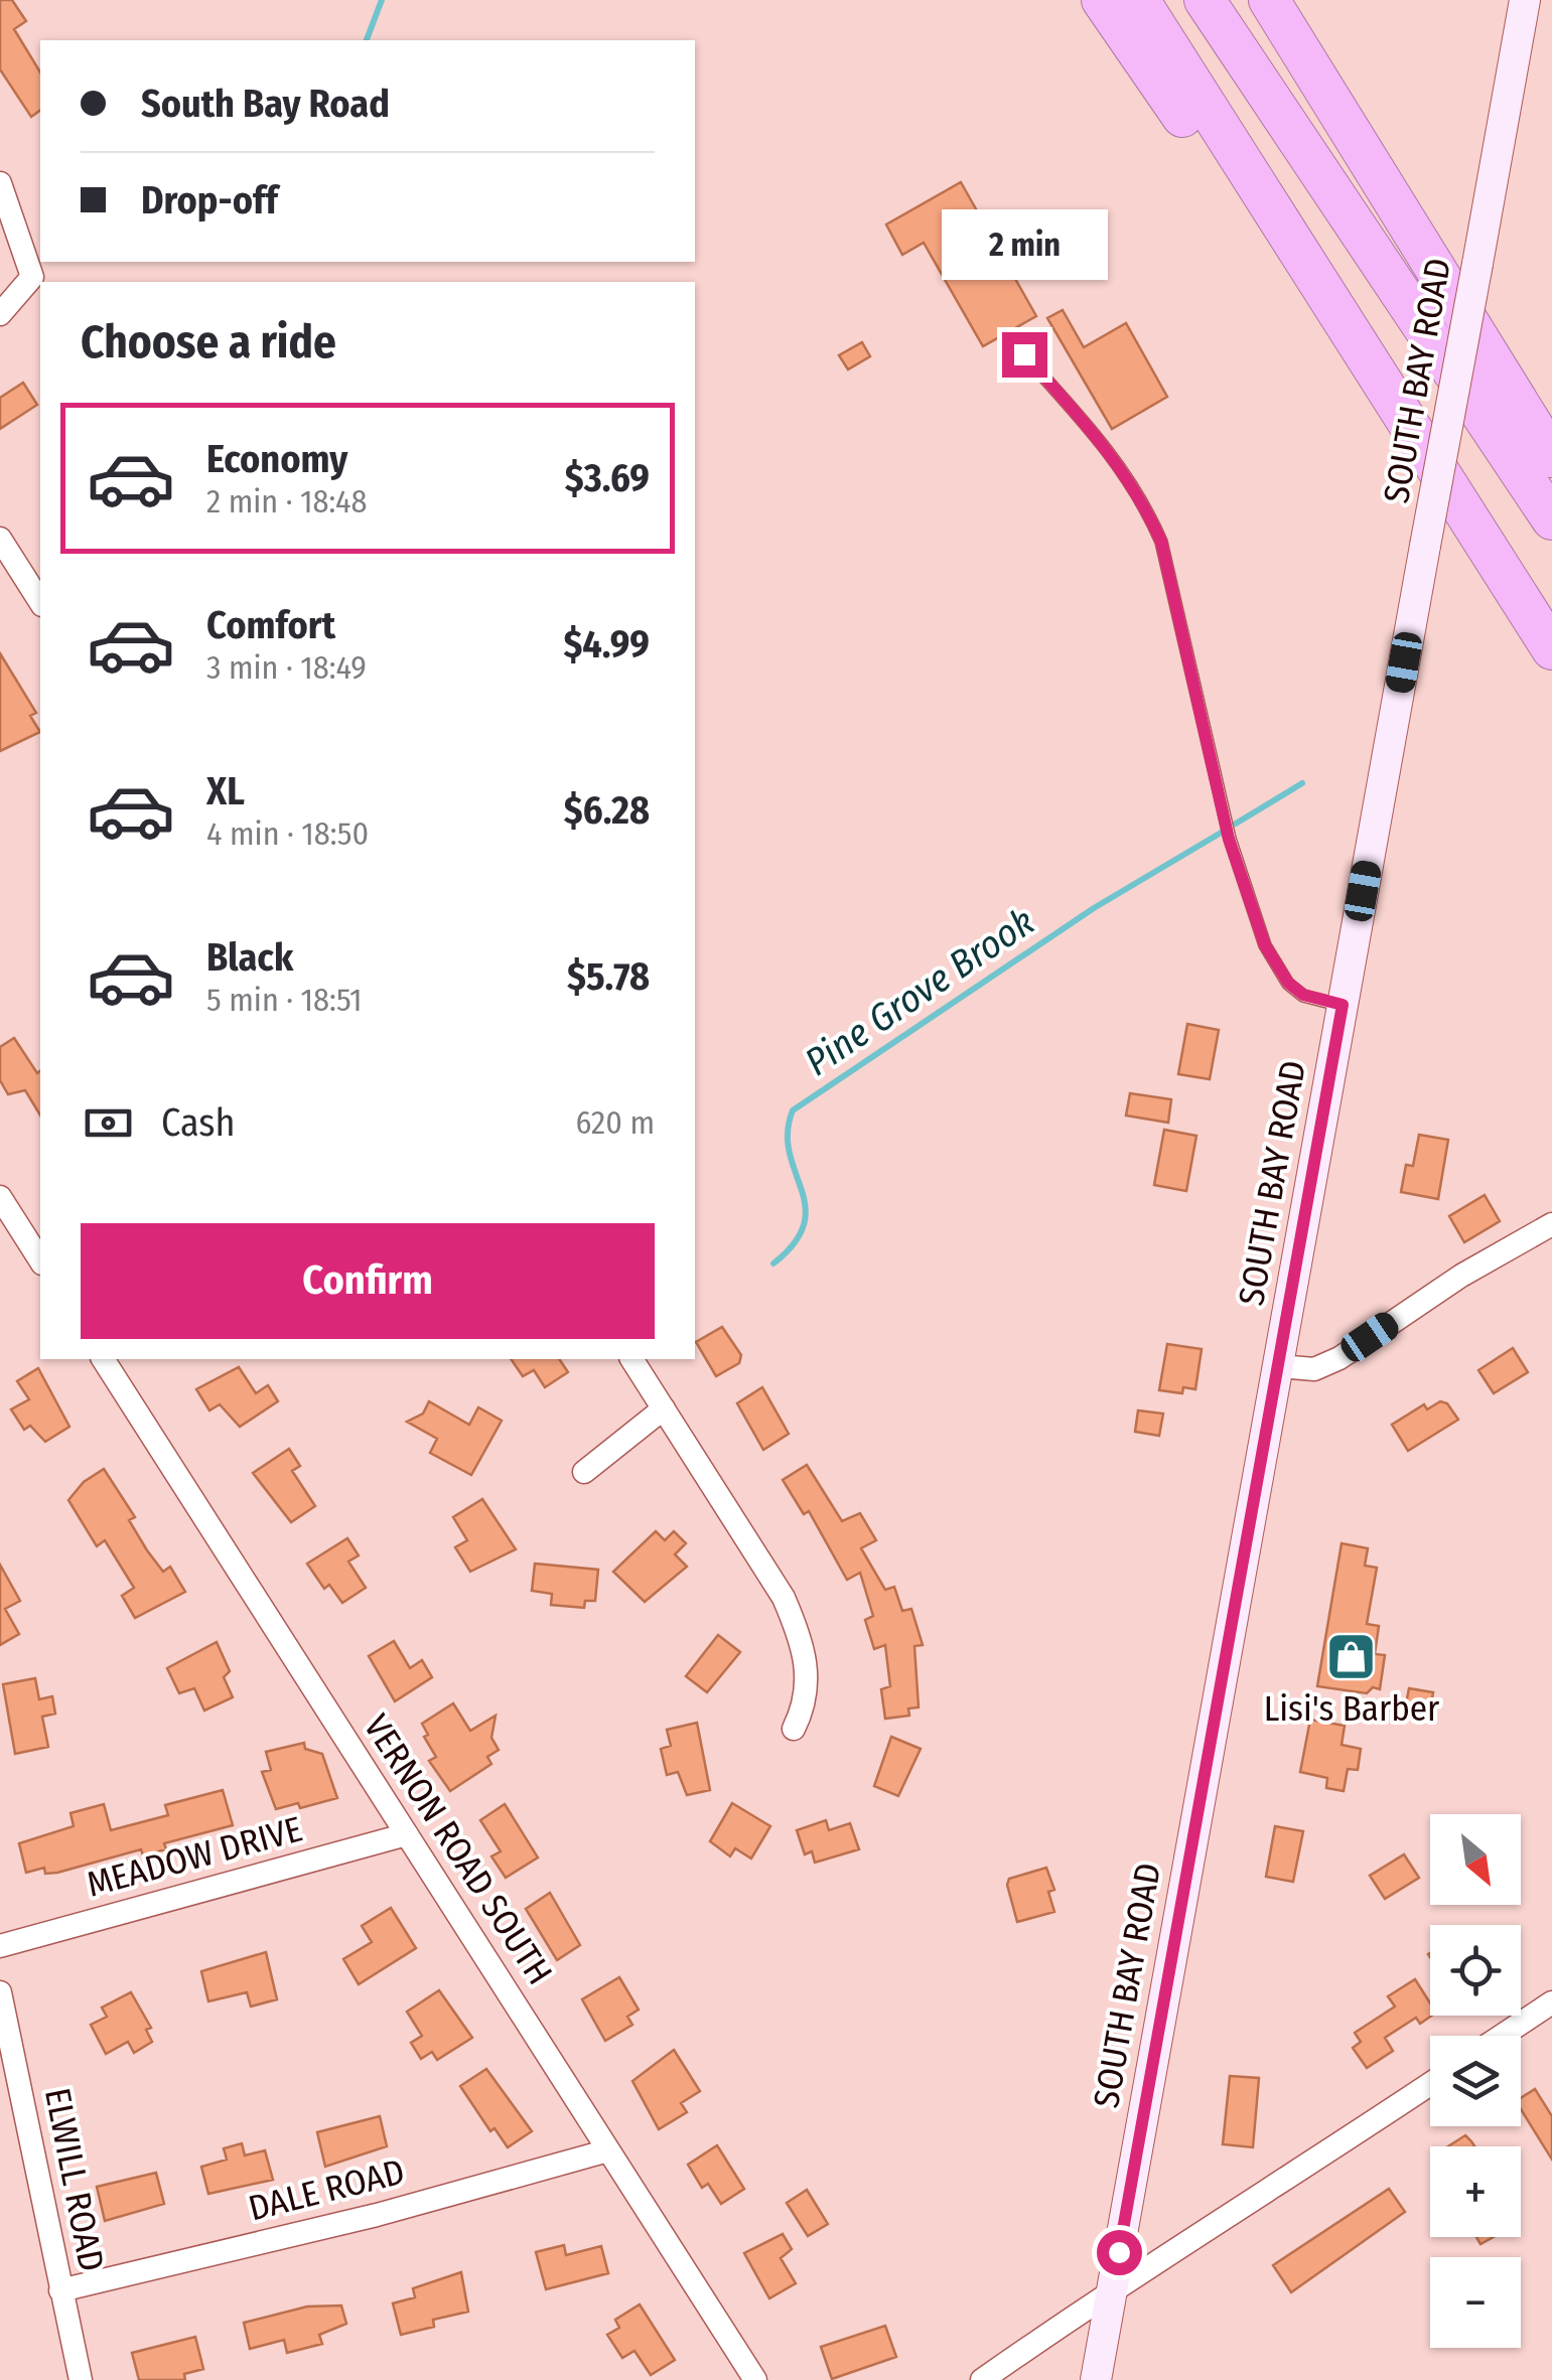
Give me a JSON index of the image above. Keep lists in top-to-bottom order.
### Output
{
  "streets": {
    "street": [
      "SOUTH BAY ROAD",
      "VERNON ROAD SOUTH",
      "MEADOW DRIVE",
      "ELWILL ROAD",
      "DALE ROAD"
    ]
  },
  "crossings": [
    ["VERNON ROAD SOUTH", "MEADOW DRIVE"],
    ["VERNON ROAD SOUTH", "DALE ROAD"],
    ["ELWILL ROAD", "DALE ROAD"]
  ],
  "water": ["Pine Grove Brook"],
  "places": {
    "shop": ["Lisi's Barber"]
  },
  "north": "bottom right",
  "page": {
    "banner": ["South Bay Road", "Drop-off"],
    "bubble": "2 min",
    "heading": "Choose a ride",
    "list": [
      {
        "name": "Economy",
        "note": "2 min · 18:48",
        "value": "$3.69"
      },
      {
        "name": "Comfort",
        "note": "3 min · 18:49",
        "value": "$4.99"
      },
      {
        "name": "XL",
        "note": "4 min · 18:50",
        "value": "$6.28"
      },
      {
        "name": "Black",
        "note": "5 min · 18:51",
        "value": "$5.78"
      }
    ],
    "pay": ["Cash", "620 m"],
    "buttons": "Confirm",
    "map_buttons": ["+", "−"]
  }
}
